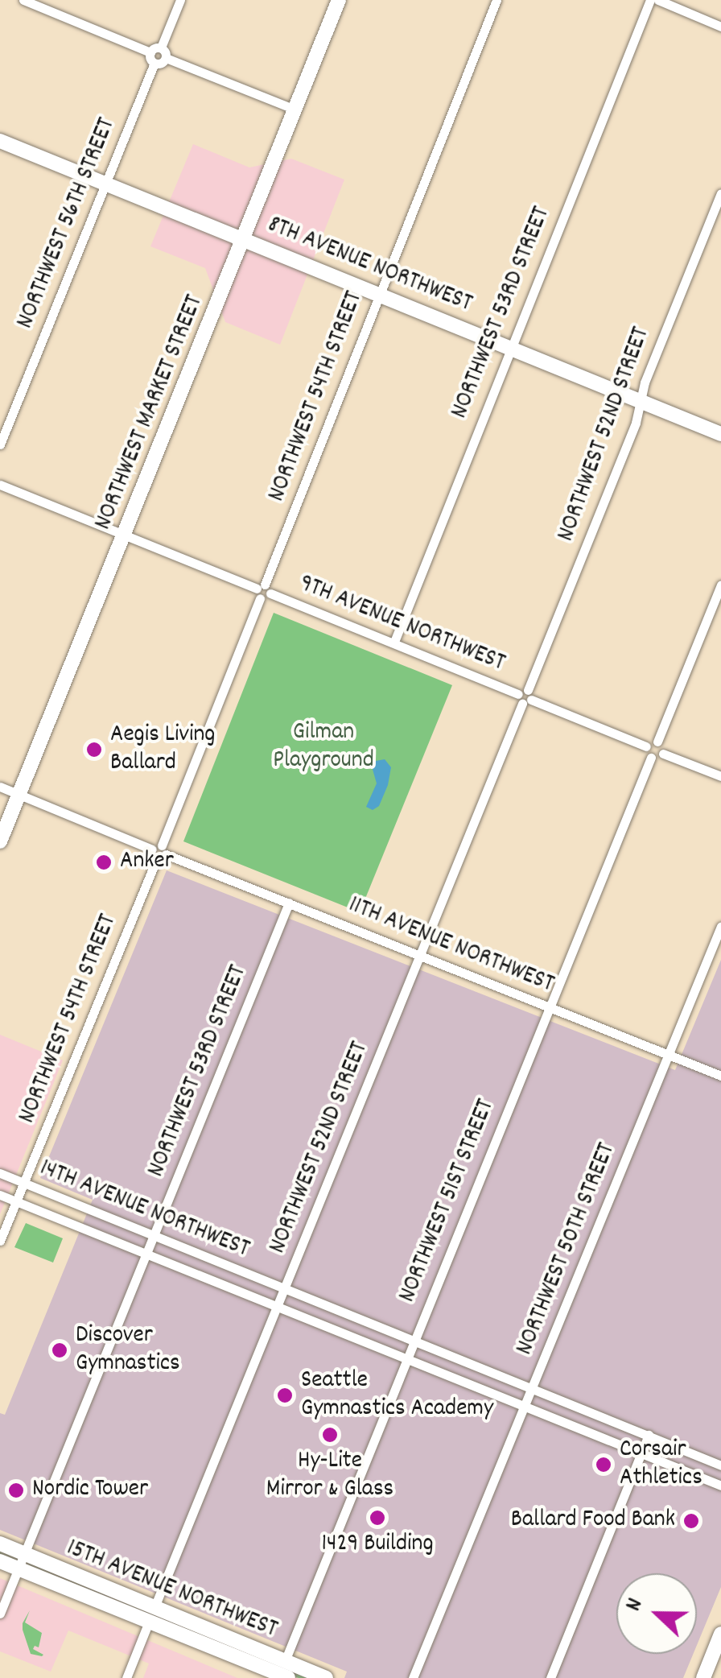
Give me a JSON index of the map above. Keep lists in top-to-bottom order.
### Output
{
  "streets": {
    "main road": ["8TH AVENUE NORTHWEST", "NORTHWEST MARKET STREET", "15TH AVENUE NORTHWEST"],
    "street": [
      "NORTHWEST 56TH STREET",
      "NORTHWEST 53RD STREET",
      "NORTHWEST 54TH STREET",
      "NORTHWEST 52ND STREET",
      "9TH AVENUE NORTHWEST",
      "11TH AVENUE NORTHWEST",
      "NORTHWEST 51ST STREET",
      "14TH AVENUE NORTHWEST",
      "NORTHWEST 50TH STREET"
    ]
  },
  "crossings": [
    ["NORTHWEST 56TH STREET", "8TH AVENUE NORTHWEST"],
    ["8TH AVENUE NORTHWEST", "NORTHWEST 53RD STREET"],
    ["8TH AVENUE NORTHWEST", "NORTHWEST 54TH STREET"],
    ["8TH AVENUE NORTHWEST", "NORTHWEST MARKET STREET"],
    ["8TH AVENUE NORTHWEST", "NORTHWEST 52ND STREET"],
    ["NORTHWEST 53RD STREET", "9TH AVENUE NORTHWEST"],
    ["NORTHWEST 53RD STREET", "11TH AVENUE NORTHWEST"],
    ["NORTHWEST 53RD STREET", "14TH AVENUE NORTHWEST"],
    ["NORTHWEST 53RD STREET", "15TH AVENUE NORTHWEST"],
    ["NORTHWEST 54TH STREET", "9TH AVENUE NORTHWEST"],
    ["NORTHWEST 54TH STREET", "11TH AVENUE NORTHWEST"],
    ["NORTHWEST 54TH STREET", "14TH AVENUE NORTHWEST"],
    ["NORTHWEST MARKET STREET", "9TH AVENUE NORTHWEST"],
    ["NORTHWEST MARKET STREET", "11TH AVENUE NORTHWEST"],
    ["NORTHWEST 52ND STREET", "9TH AVENUE NORTHWEST"],
    ["NORTHWEST 52ND STREET", "11TH AVENUE NORTHWEST"],
    ["NORTHWEST 52ND STREET", "14TH AVENUE NORTHWEST"],
    ["NORTHWEST 52ND STREET", "15TH AVENUE NORTHWEST"],
    ["9TH AVENUE NORTHWEST", "NORTHWEST 51ST STREET"],
    ["11TH AVENUE NORTHWEST", "NORTHWEST 51ST STREET"],
    ["11TH AVENUE NORTHWEST", "NORTHWEST 50TH STREET"],
    ["NORTHWEST 51ST STREET", "14TH AVENUE NORTHWEST"],
    ["NORTHWEST 51ST STREET", "15TH AVENUE NORTHWEST"],
    ["14TH AVENUE NORTHWEST", "NORTHWEST 50TH STREET"]
  ],
  "parks": ["Gilman Playground"],
  "places": [
    "Aegis Living Ballard",
    "Anker",
    "Discover Gymnastics",
    "Seattle Gymnastics Academy",
    "Hy-Lite Mirror & Glass",
    "Corsair Athletics",
    "Nordic Tower",
    "1429 Building",
    "Ballard Food Bank"
  ],
  "north": "left"
}
